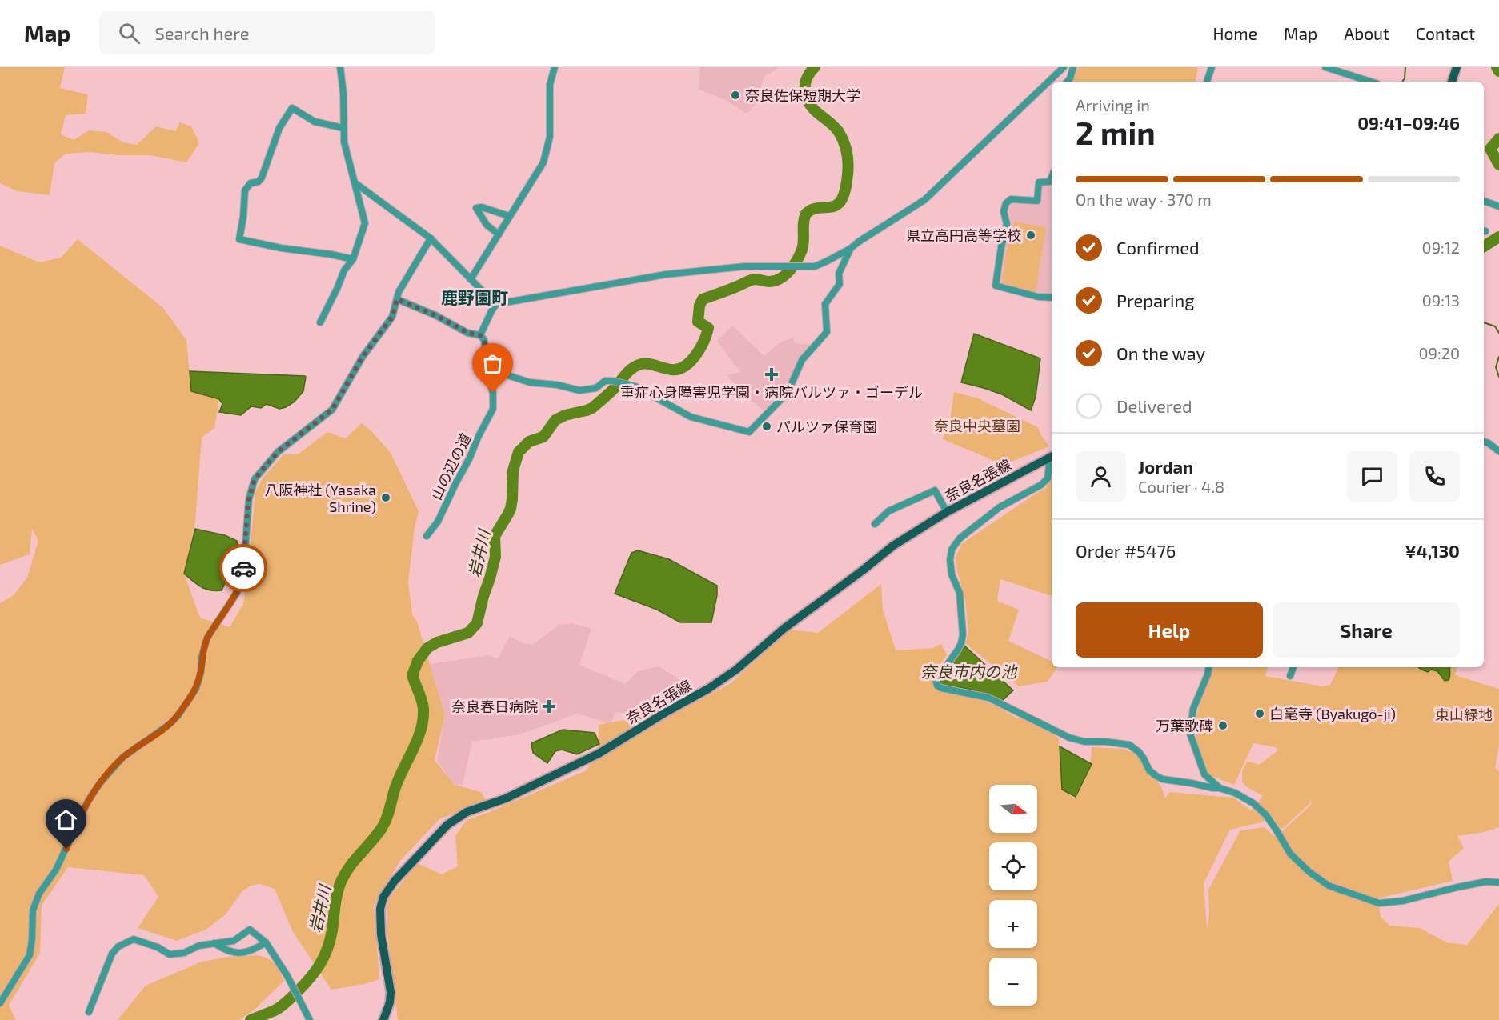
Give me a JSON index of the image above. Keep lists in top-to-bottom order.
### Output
{
  "streets": {
    "main road": ["奈良名張線"],
    "street": ["山の辺の道"]
  },
  "districts": ["鹿野園町"],
  "water": ["岩井川", "奈良市内の池"],
  "parks": ["奈良中央墓園", "東山緑地"],
  "places": {
    "other": [
      "奈良佐保短期大学",
      "県立高円高等学校",
      "パルツァ保育園",
      "八阪神社 (Yasaka Shrine)",
      "白毫寺 (Byakugō-ji)",
      "万葉歌碑"
    ],
    "health": ["重症心身障害児学園・病院バルツァ・ゴーデル", "奈良春日病院"]
  },
  "north": "right",
  "page": {
    "header": "Map",
    "search": "Search here",
    "nav": [
      "Home",
      "Map",
      "About",
      "Contact"
    ],
    "heading": ["2 min", "Arriving in", "09:41–09:46"],
    "panel": [
      "Jordan",
      "Courier · 4.8",
      "Order #5476",
      "¥4,130"
    ],
    "bar": "On the way · 370 m",
    "list": [
      ["Confirmed", "09:12"],
      ["Preparing", "09:13"],
      ["On the way", "09:20"],
      "Delivered"
    ],
    "buttons": ["Help", "Share"],
    "map_buttons": ["+", "−"]
  }
}
